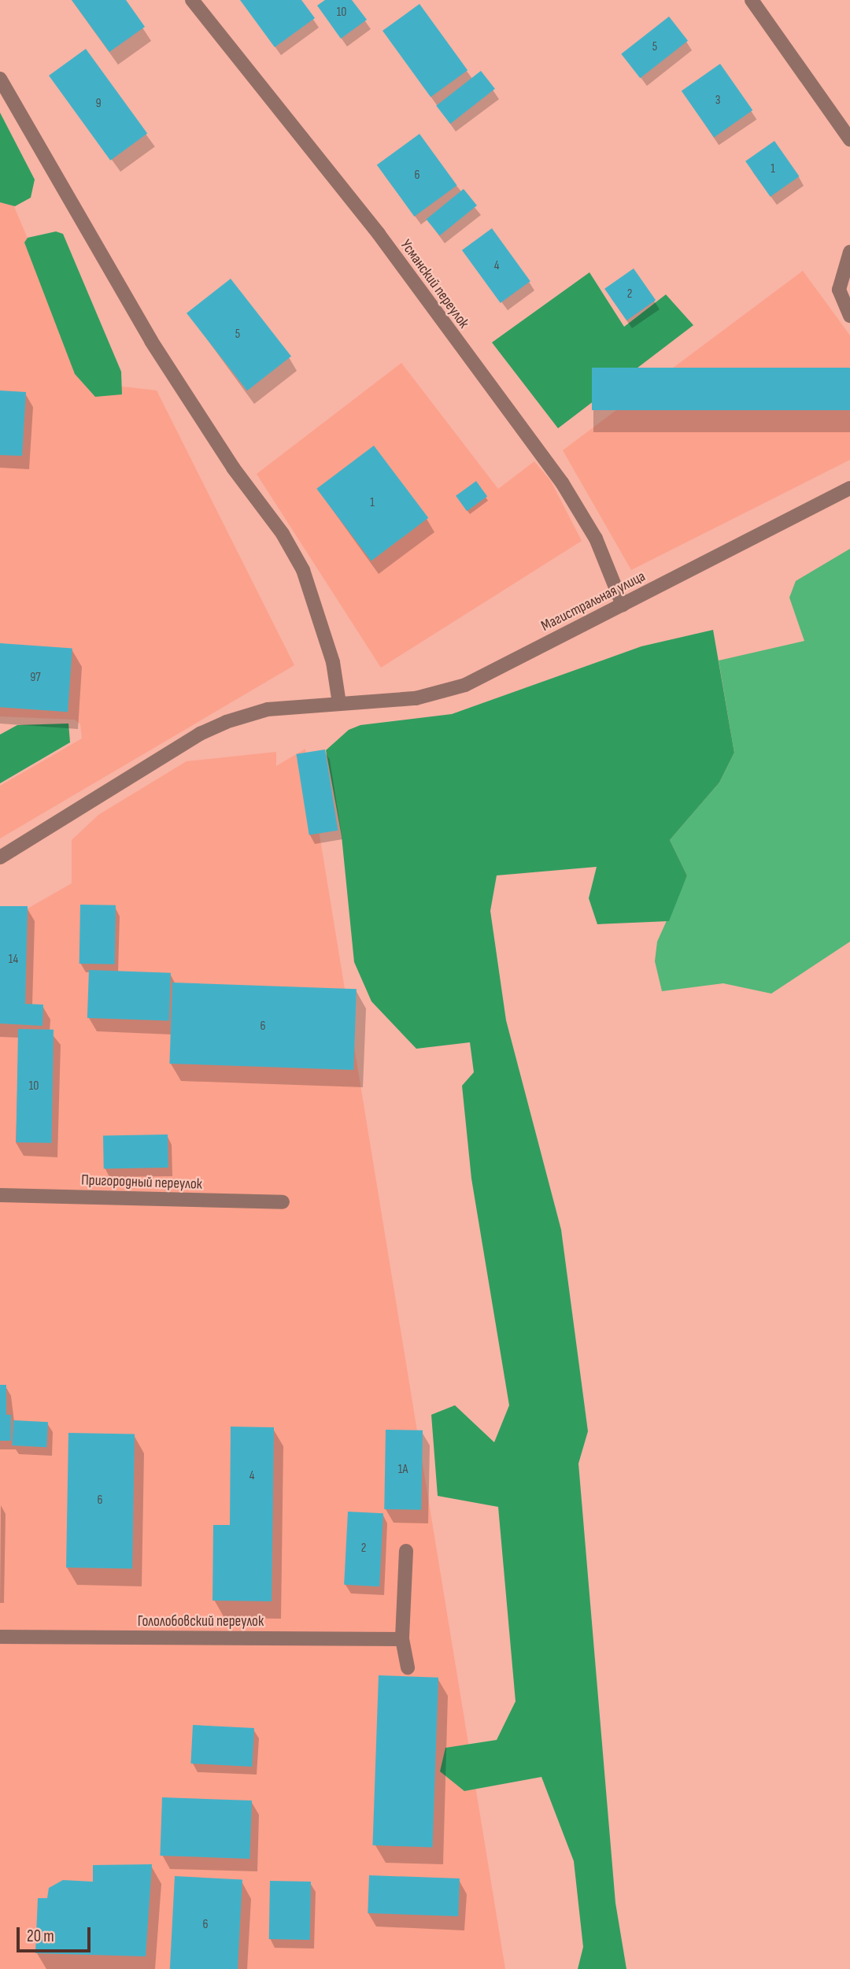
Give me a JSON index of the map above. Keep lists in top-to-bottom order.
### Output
{
  "streets": {
    "street": [
      "Усманский переулок",
      "Магистральная улица",
      "Пригородный переулок",
      "Гололобовский переулок"
    ]
  },
  "crossings": [
    ["Усманский переулок", "Магистральная улица"]
  ],
  "house_numbers": [
    "10",
    "5",
    "3",
    "9",
    "1",
    "6",
    "4",
    "2",
    "5",
    "1",
    "97",
    "14",
    "6",
    "10",
    "1А",
    "4",
    "6",
    "2",
    "6"
  ],
  "scale_bar": "20 m"
}
